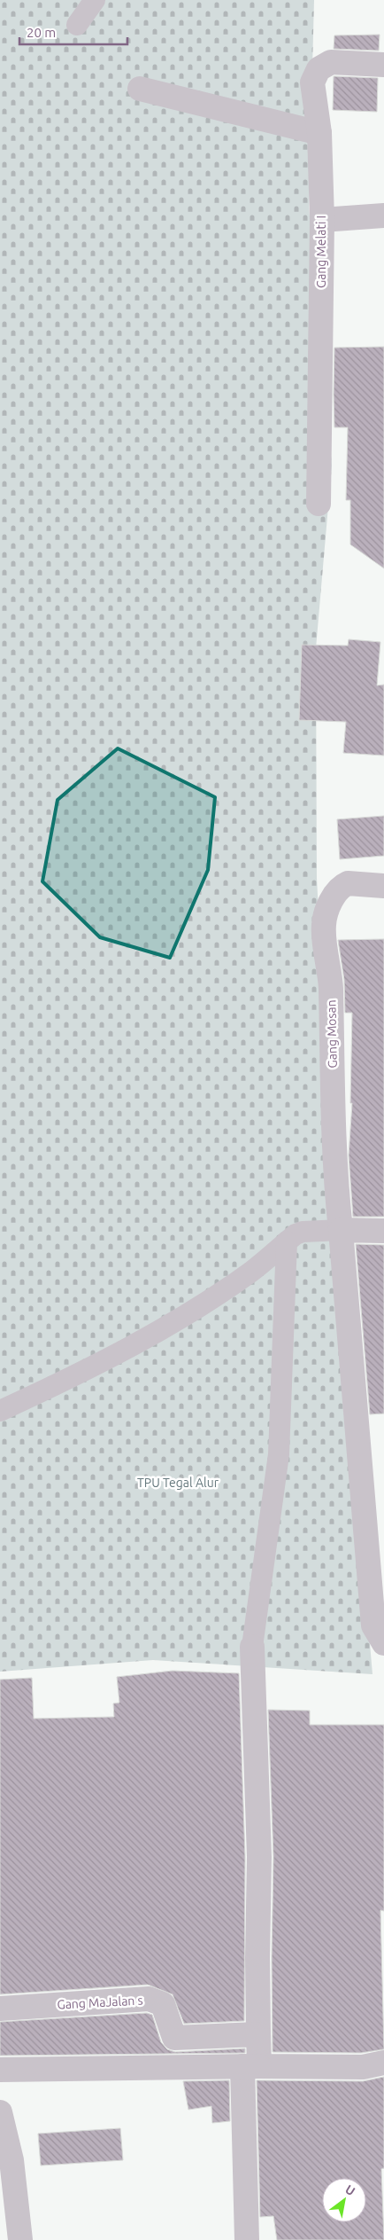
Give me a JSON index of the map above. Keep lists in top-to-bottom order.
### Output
{
  "streets": {
    "street": ["Gang Melati I", "Gang Mosan", "Gang MaJalan s"]
  },
  "parks": ["TPU Tegal Alur"],
  "scale_bar": "20 m",
  "north": "top right"
}
